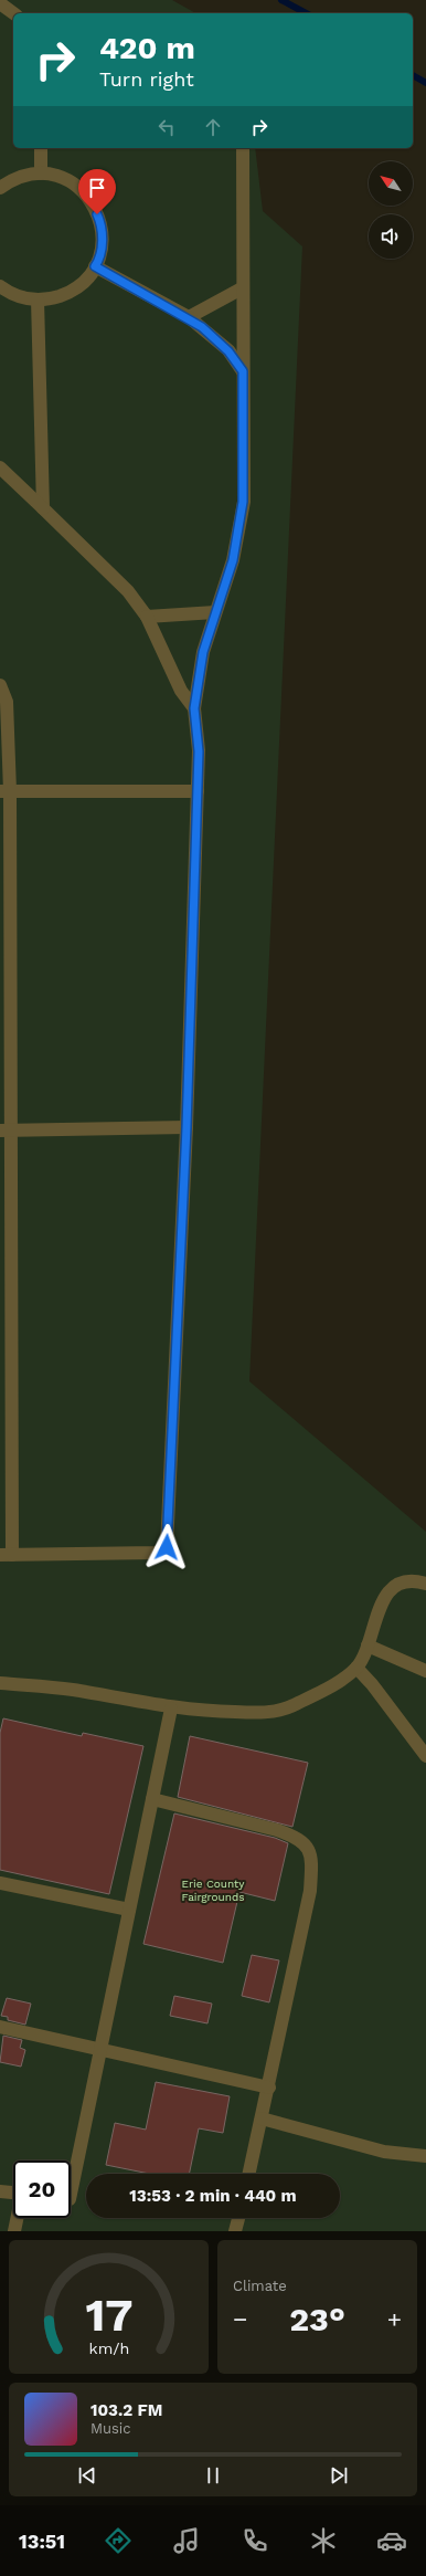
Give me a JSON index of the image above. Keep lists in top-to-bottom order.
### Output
{
  "parks": ["Erie County Fairgrounds"],
  "north": "top left",
  "page": {
    "turn": ["420 m", "Turn right"],
    "limit": "20",
    "trip": "13:53 · 2 min · 440 m",
    "tile": "Climate",
    "heat": ["−", "23°", "+"],
    "song": ["103.2 FM", "Music"],
    "tabs": "13:51",
    "gauge": ["17", "km/h"]
  }
}
